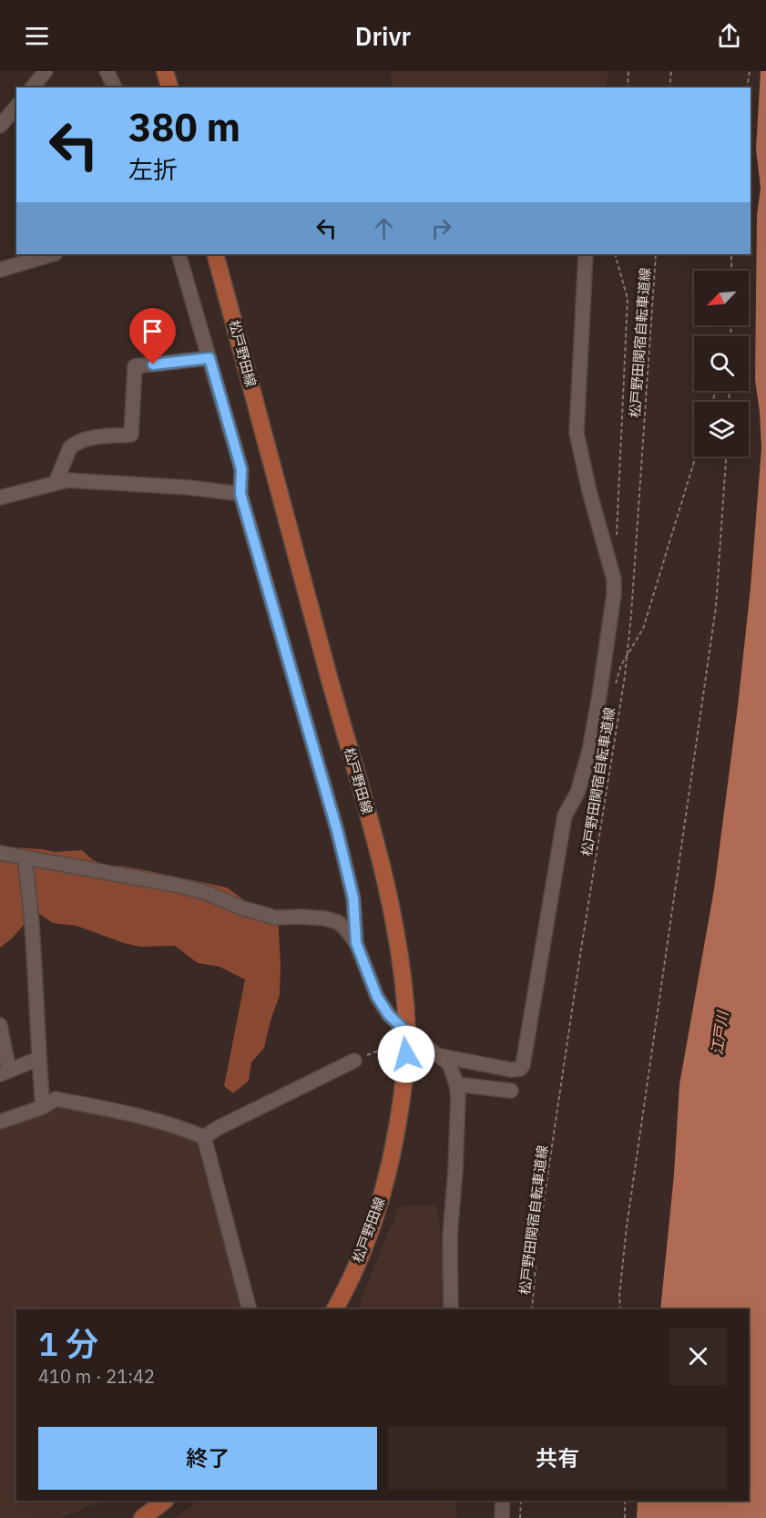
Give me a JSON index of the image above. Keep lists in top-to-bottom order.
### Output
{
  "streets": {
    "main road": ["松戸野田線"],
    "path": ["松戸野田関宿自転車道線"]
  },
  "water": ["江戸川"],
  "north": "bottom left",
  "page": {
    "header": "Drivr",
    "turn": ["380 m", "左折"],
    "heading": ["1 分", "410 m · 21:42"],
    "buttons": ["終了", "共有"]
  }
}
